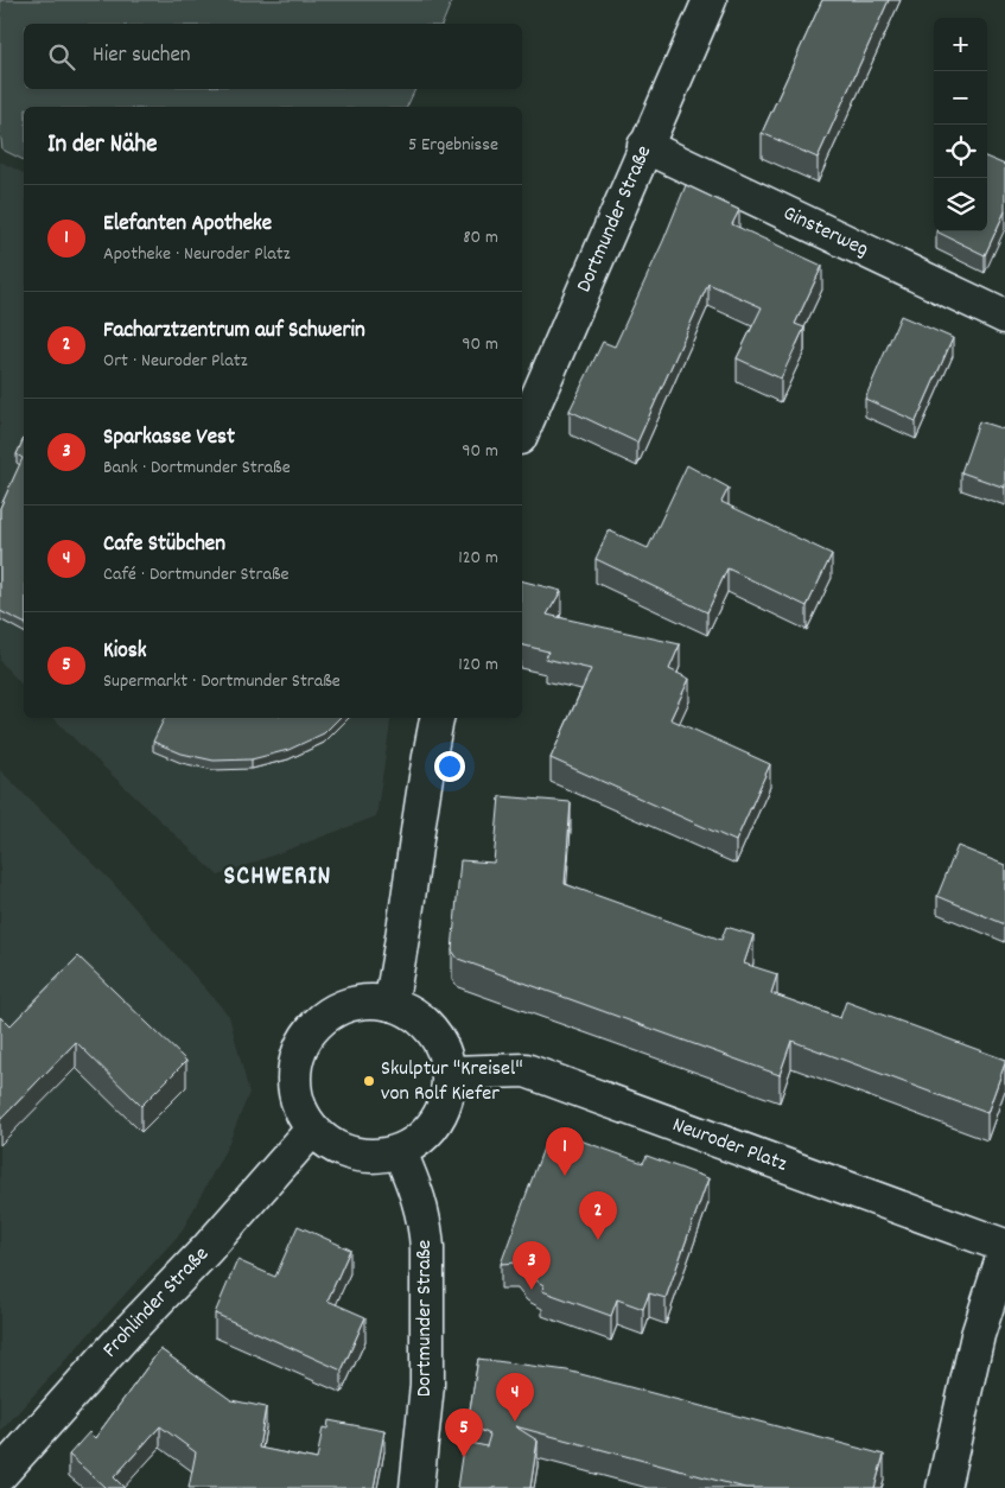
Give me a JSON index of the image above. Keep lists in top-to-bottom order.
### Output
{
  "streets": {
    "street": [
      "Dortmunder Straße",
      "Ginsterweg",
      "Neuroder Platz",
      "Frohlinder Straße"
    ]
  },
  "crossings": [
    ["Dortmunder Straße", "Ginsterweg"],
    ["Dortmunder Straße", "Neuroder Platz"],
    ["Dortmunder Straße", "Frohlinder Straße"],
    ["Neuroder Platz", "Frohlinder Straße"]
  ],
  "districts": ["SCHWERIN"],
  "places": ["Skulptur \"Kreisel\" von Rolf Kiefer"],
  "page": {
    "map_buttons": ["+", "−"],
    "search": "Hier suchen",
    "heading": ["In der Nähe", "5 Ergebnisse"],
    "list": [
      {
        "mark": "1",
        "name": "Elefanten Apotheke",
        "note": "Apotheke · Neuroder Platz",
        "value": "80 m"
      },
      {
        "mark": "2",
        "name": "Facharztzentrum auf Schwerin",
        "note": "Ort · Neuroder Platz",
        "value": "90 m"
      },
      {
        "mark": "3",
        "name": "Sparkasse Vest",
        "note": "Bank · Dortmunder Straße",
        "value": "90 m"
      },
      {
        "mark": "4",
        "name": "Cafe Stübchen",
        "note": "Café · Dortmunder Straße",
        "value": "120 m"
      },
      {
        "mark": "5",
        "name": "Kiosk",
        "note": "Supermarkt · Dortmunder Straße",
        "value": "120 m"
      }
    ],
    "pins": [
      "1",
      "2",
      "3",
      "4",
      "5"
    ]
  }
}
